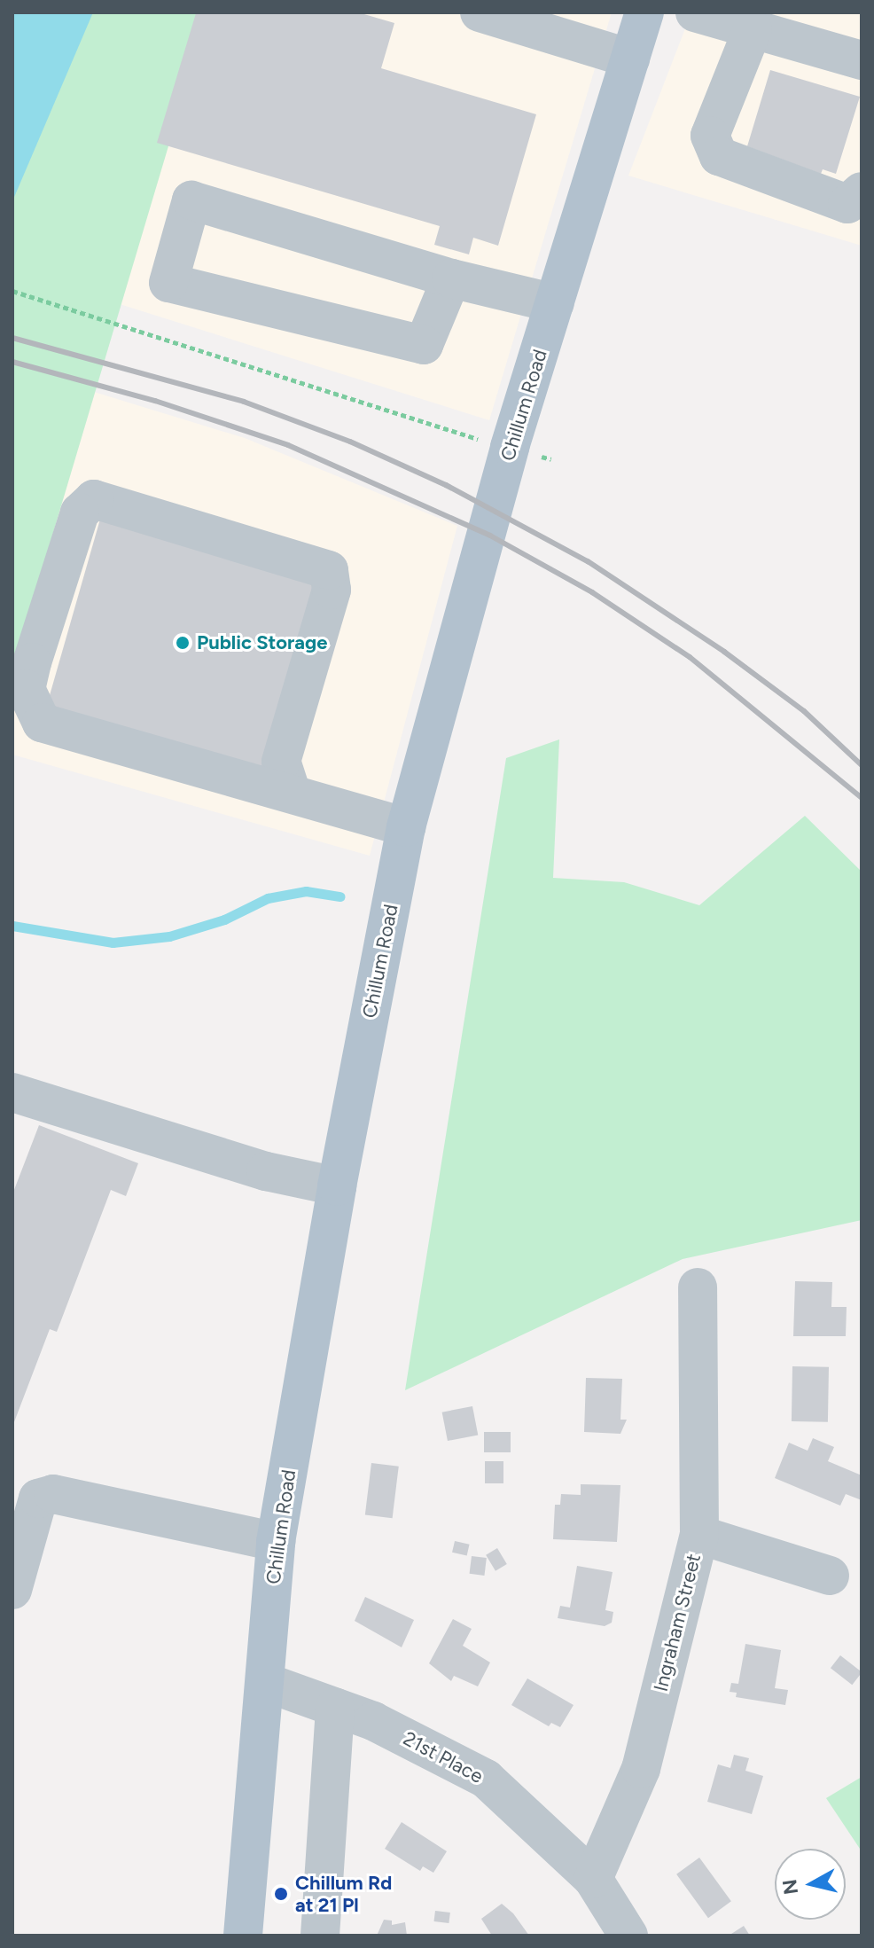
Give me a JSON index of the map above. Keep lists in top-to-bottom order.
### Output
{
  "streets": {
    "main road": ["Chillum Road"],
    "street": ["Ingraham Street", "21st Place"]
  },
  "crossings": [
    ["Chillum Road", "21st Place"],
    ["Ingraham Street", "21st Place"]
  ],
  "places": ["Public Storage", "Chillum Rd at 21 Pl"],
  "north": "left"
}
